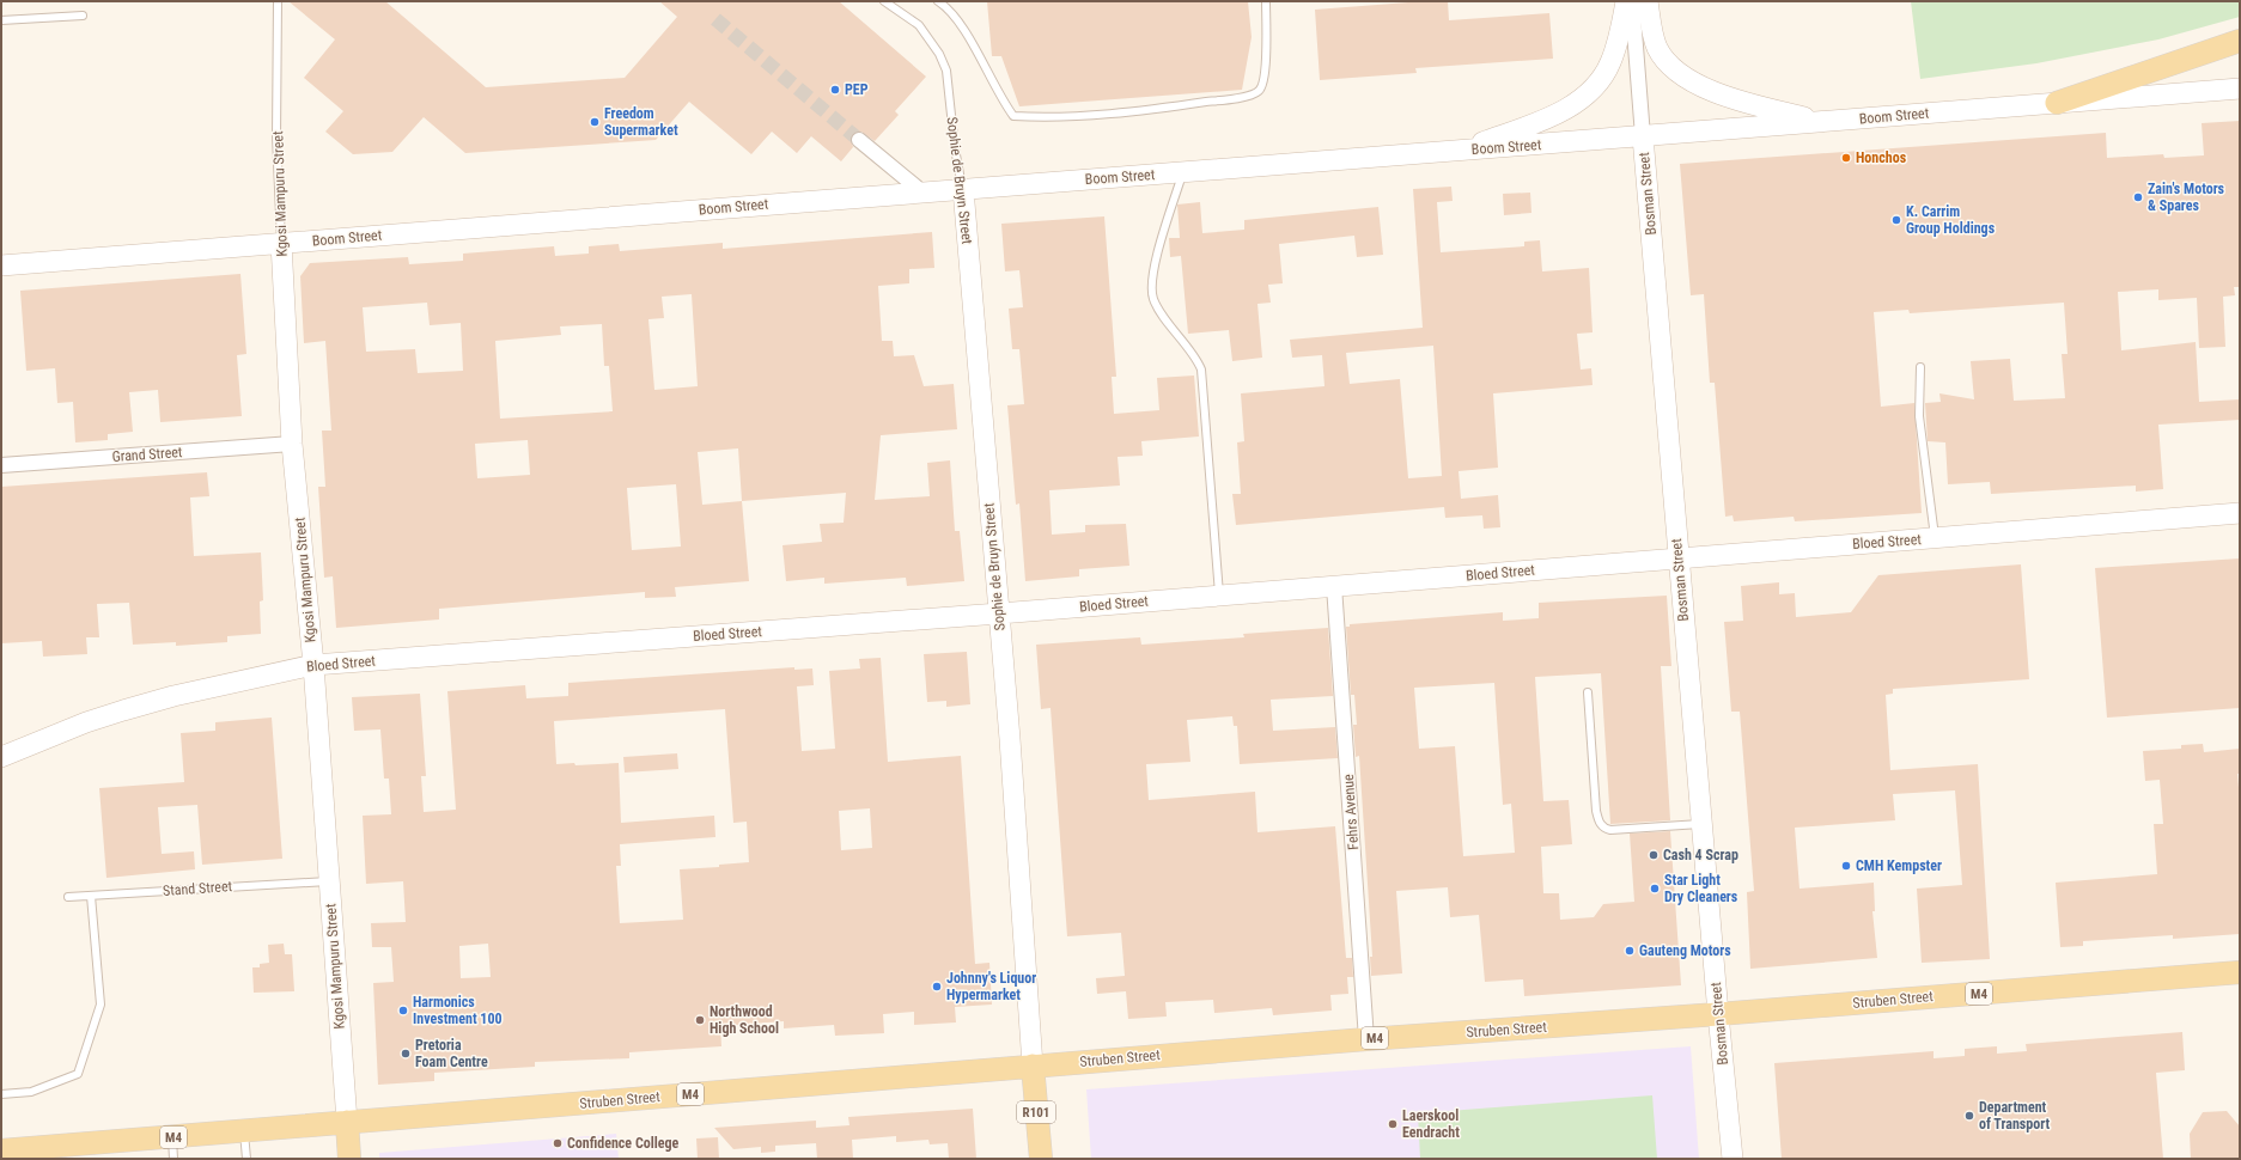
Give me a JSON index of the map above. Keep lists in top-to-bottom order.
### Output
{
  "streets": {
    "main road": [
      "Boom Street",
      "Sophie de Bruyn Street",
      "Kgosi Mampuru Street",
      "Bosman Street",
      "Bloed Street",
      "M4",
      "Struben Street",
      "R101"
    ],
    "street": ["Grand Street", "Fehrs Avenue"],
    "lane": ["Stand Street"]
  },
  "crossings": [
    ["Boom Street", "Sophie de Bruyn Street"],
    ["Boom Street", "Kgosi Mampuru Street"],
    ["Boom Street", "Bosman Street"],
    ["Sophie de Bruyn Street", "Bloed Street"],
    ["Sophie de Bruyn Street", "Struben Street"],
    ["Kgosi Mampuru Street", "Grand Street"],
    ["Kgosi Mampuru Street", "Bloed Street"],
    ["Kgosi Mampuru Street", "Stand Street"],
    ["Kgosi Mampuru Street", "Struben Street"],
    ["Bosman Street", "Bloed Street"],
    ["Bosman Street", "Struben Street"],
    ["Bloed Street", "Fehrs Avenue"],
    ["Fehrs Avenue", "Struben Street"]
  ],
  "places": [
    "PEP",
    "Freedom Supermarket",
    "Honchos",
    "Zain's Motors & Spares",
    "K. Carrim Group Holdings",
    "Cash 4 Scrap",
    "CMH Kempster",
    "Star Light Dry Cleaners",
    "Gauteng Motors",
    "Johnny's Liquor Hypermarket",
    "Harmonics Investment 100",
    "Northwood High School",
    "Pretoria Foam Centre",
    "Department of Transport",
    "Laerskool Eendracht",
    "Confidence College"
  ]
}
